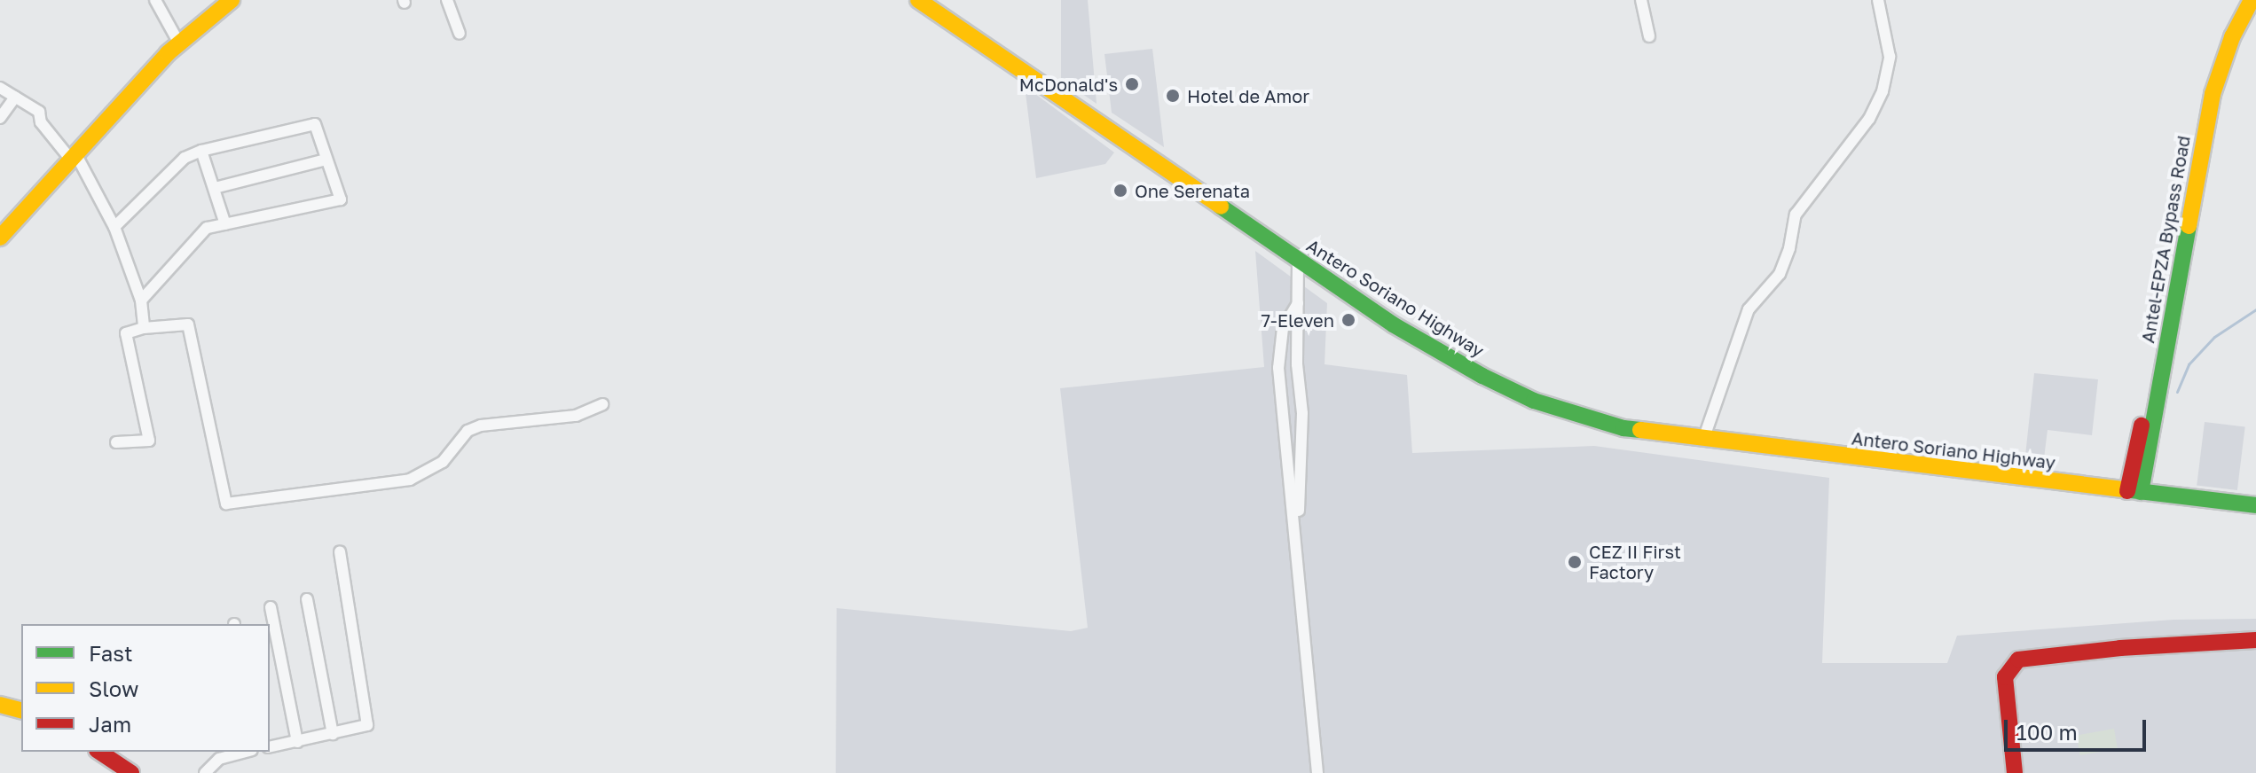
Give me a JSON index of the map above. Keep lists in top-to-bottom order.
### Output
{
  "streets": {
    "main road": ["Antel-EPZA Bypass Road", "Antero Soriano Highway"]
  },
  "crossings": [
    ["Antel-EPZA Bypass Road", "Antero Soriano Highway"]
  ],
  "places": [
    "McDonald's",
    "Hotel de Amor",
    "One Serenata",
    "7-Eleven",
    "CEZ II First Factory"
  ],
  "legend": ["Fast", "Slow", "Jam"],
  "scale_bar": "100 m"
}
